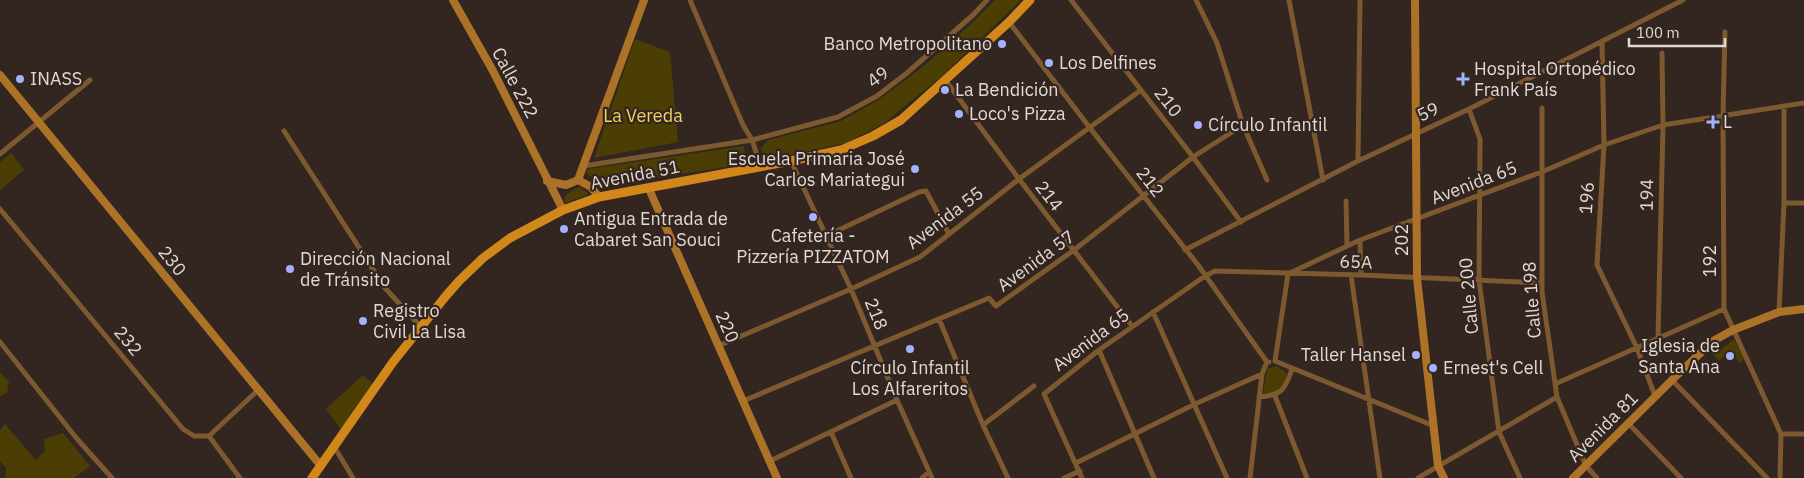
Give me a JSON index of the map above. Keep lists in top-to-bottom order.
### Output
{
  "streets": {
    "main road": ["Avenida 51"],
    "street": [
      "49",
      "Calle 222",
      "210",
      "59",
      "212",
      "Avenida 65",
      "194",
      "214",
      "196",
      "Avenida 55",
      "202",
      "230",
      "Avenida 57",
      "192",
      "65A",
      "Calle 200",
      "Calle 198",
      "218",
      "220",
      "232",
      "Avenida 81"
    ]
  },
  "crossings": [
    ["Calle 222", "Avenida 51"],
    ["210", "59"],
    ["210", "Avenida 55"],
    ["210", "Avenida 57"],
    ["59", "212"],
    ["59", "196"],
    ["59", "202"],
    ["59", "Calle 200"],
    ["Avenida 51", "212"],
    ["Avenida 51", "214"],
    ["Avenida 51", "230"],
    ["Avenida 51", "218"],
    ["Avenida 51", "220"],
    ["212", "Avenida 65"],
    ["212", "Avenida 55"],
    ["212", "Avenida 57"],
    ["Avenida 65", "194"],
    ["Avenida 65", "214"],
    ["Avenida 65", "196"],
    ["Avenida 65", "202"],
    ["Avenida 65", "192"],
    ["Avenida 65", "65A"],
    ["Avenida 65", "Calle 200"],
    ["Avenida 65", "Calle 198"],
    ["214", "Avenida 55"],
    ["214", "Avenida 57"],
    ["196", "Avenida 81"],
    ["Avenida 55", "218"],
    ["Avenida 55", "220"],
    ["202", "65A"],
    ["Avenida 57", "218"],
    ["Avenida 57", "220"],
    ["192", "Avenida 81"],
    ["65A", "Calle 200"],
    ["65A", "Calle 198"],
    ["Calle 198", "Avenida 81"]
  ],
  "parks": ["La Vereda"],
  "places": {
    "other": [
      "Banco Metropolitano",
      "Los Delfines",
      "INASS",
      "La Bendición",
      "Loco's Pizza",
      "Círculo Infantil",
      "Escuela Primaria José Carlos Mariategui",
      "Cafetería - Pizzería PIZZATOM",
      "Antigua Entrada de Cabaret San Souci",
      "Dirección Nacional de Tránsito",
      "Registro Civil La Lisa",
      "Círculo Infantil Los Alfareritos",
      "Taller Hansel",
      "Iglesia de Santa Ana",
      "Ernest's Cell"
    ],
    "health": ["Hospital Ortopédico Frank País", "L"]
  },
  "scale_bar": "100 m"
}
